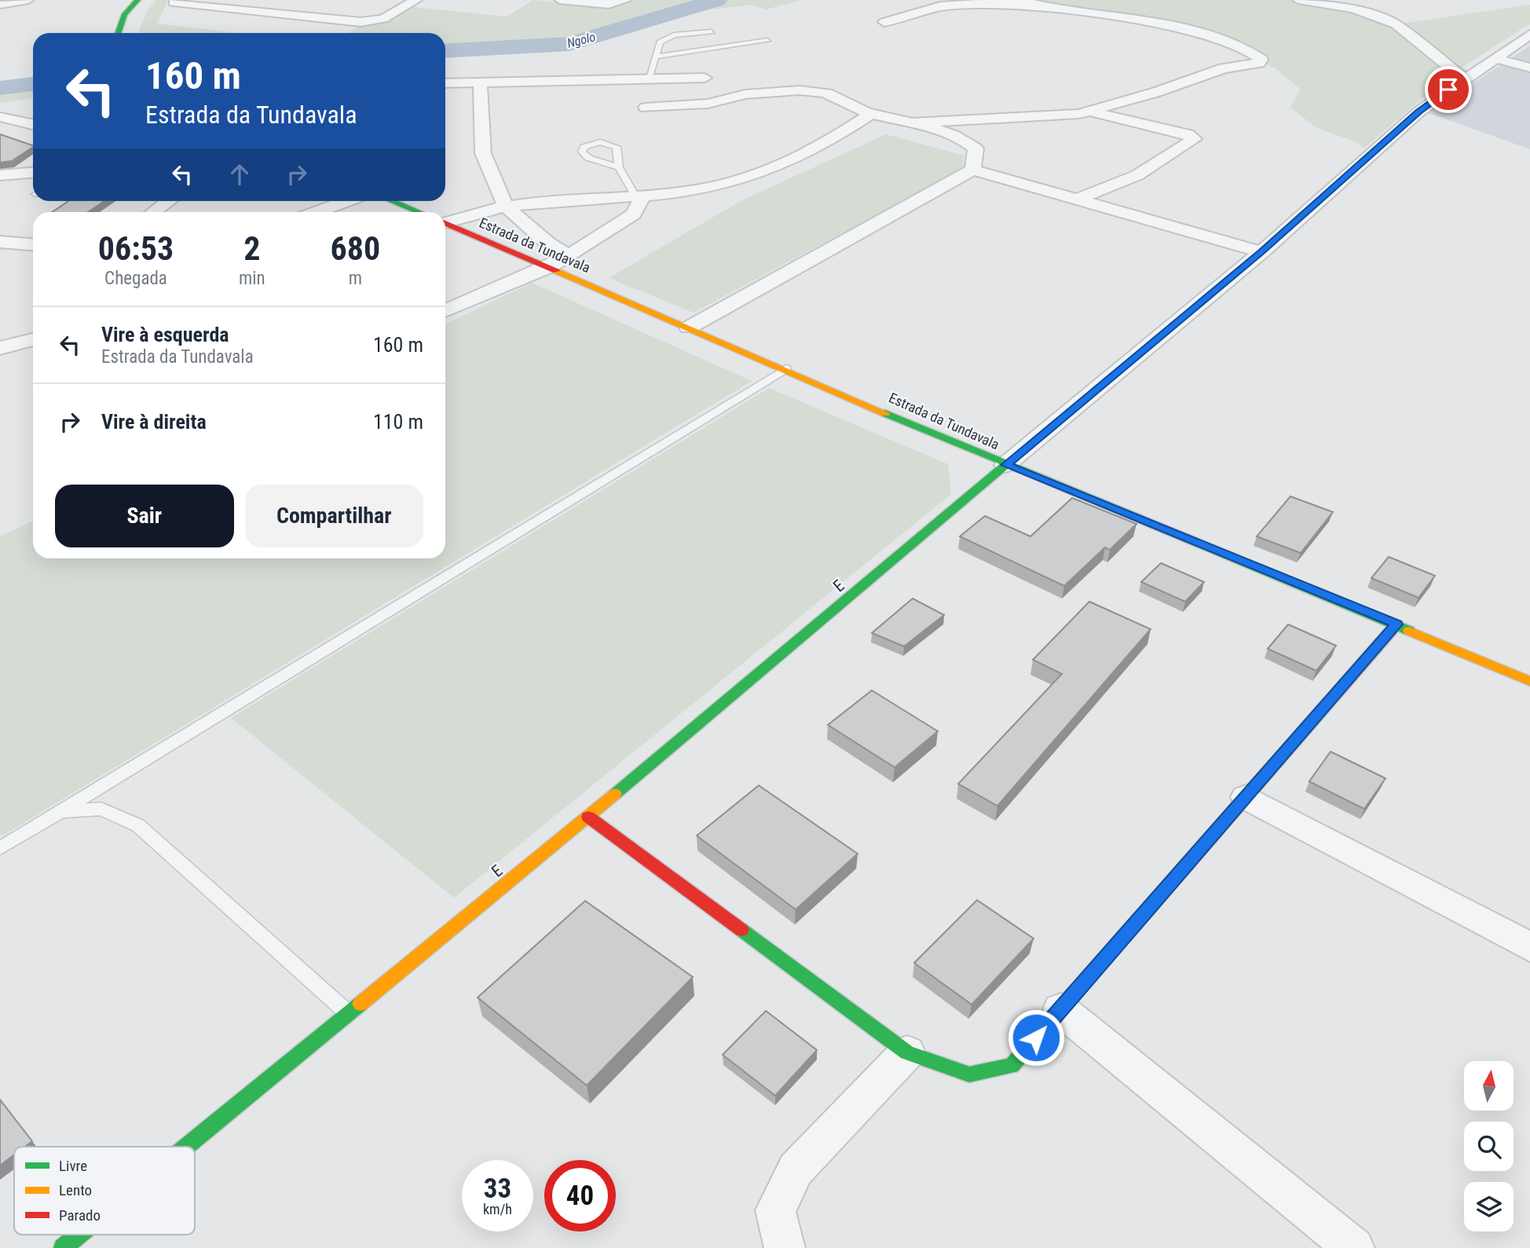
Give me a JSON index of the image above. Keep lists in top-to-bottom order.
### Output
{
  "streets": {
    "street": ["Estrada da Tundavala", "E"]
  },
  "crossings": [
    ["Estrada da Tundavala", "E"]
  ],
  "water": ["Ngolo"],
  "legend": ["Livre", "Lento", "Parado"],
  "north": "top",
  "page": {
    "turn": ["160 m", "Estrada da Tundavala"],
    "eta": [
      "06:53",
      "Chegada",
      "2",
      "min",
      "680",
      "m"
    ],
    "list": [
      {
        "name": "Vire à esquerda",
        "note": "Estrada da Tundavala",
        "value": "160 m"
      },
      {
        "name": "Vire à direita",
        "value": "110 m"
      }
    ],
    "buttons": ["Sair", "Compartilhar"],
    "speed": "33 km/h",
    "limit": "40"
  }
}
